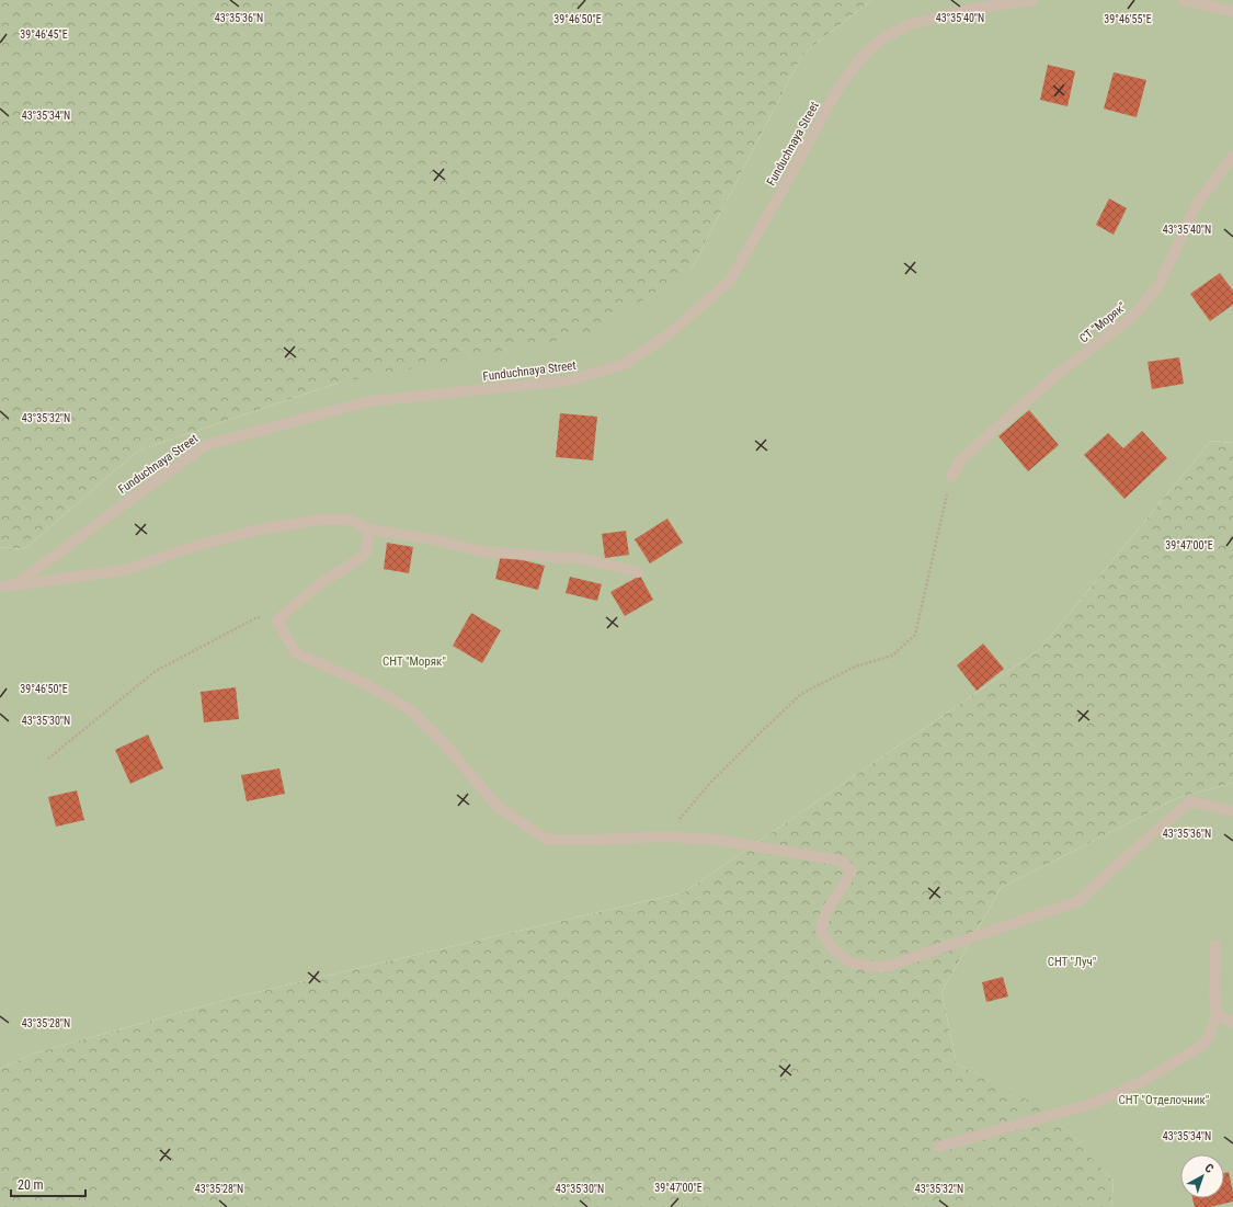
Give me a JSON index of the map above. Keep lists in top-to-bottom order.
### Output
{
  "streets": {
    "street": ["Funduchnaya Street", "СТ \"Моряк\""]
  },
  "parks": ["СНТ \"Моряк\"", "СНТ \"Луч\"", "СНТ \"Отделочник\""],
  "scale_bar": "20 m",
  "north": "top right",
  "coordinates": [
    "43°35'36\"N",
    "43°35'40\"N",
    "39°46'50\"E",
    "39°46'55\"E",
    "39°46'45\"E",
    "43°35'34\"N",
    "43°35'32\"N",
    "39°47'00\"E",
    "43°35'30\"N",
    "43°35'28\"N"
  ]
}
